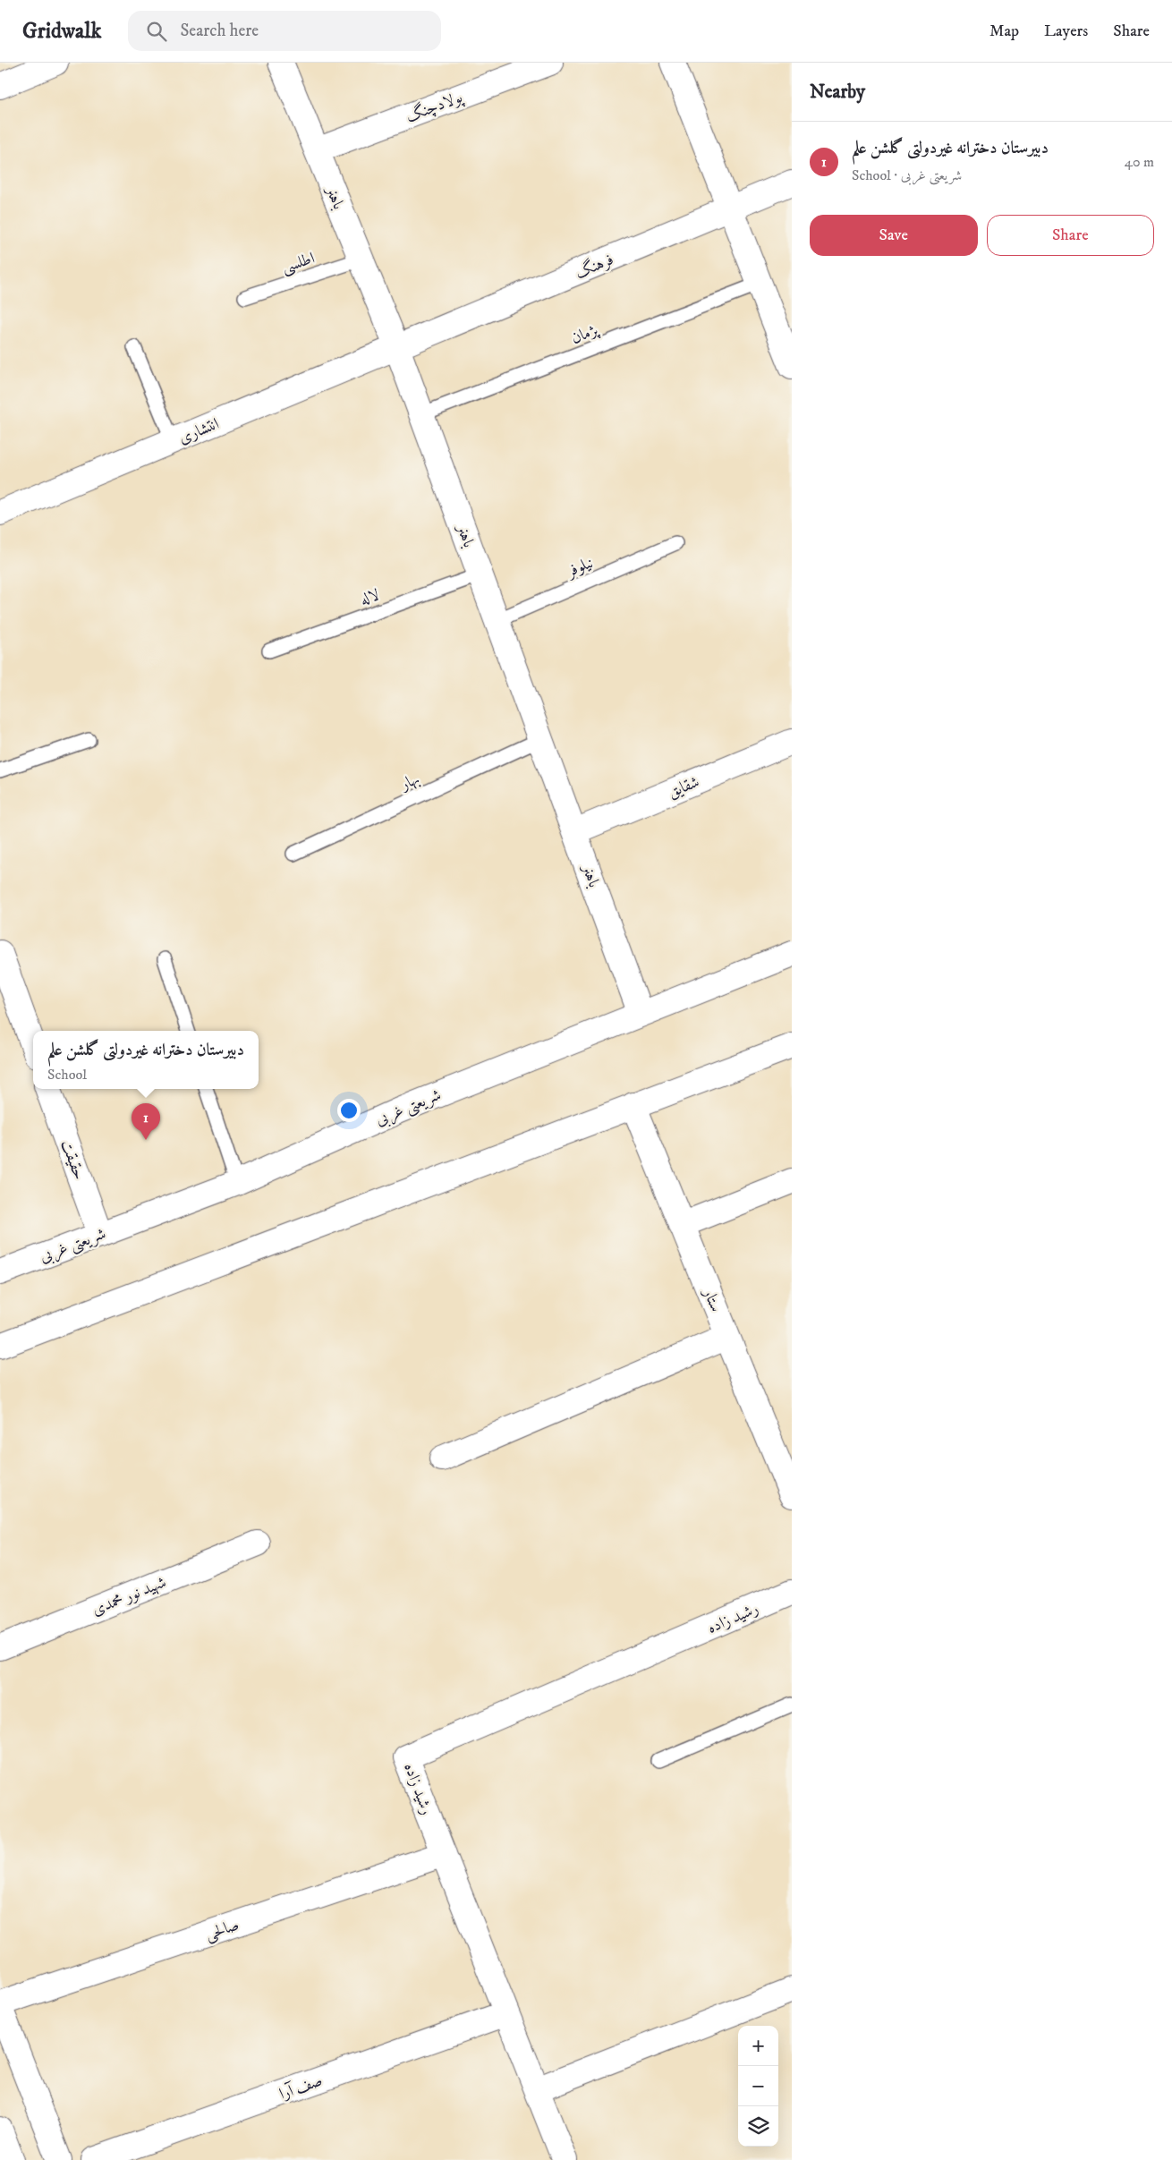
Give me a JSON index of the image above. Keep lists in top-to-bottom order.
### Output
{
  "streets": {
    "street": [
      "پولادچنگ",
      "باهنر",
      "فرهنگ",
      "انتشاری",
      "شقایق",
      "شریعتی غربی",
      "حقیقت",
      "ستار",
      "شهید نور محمدی",
      "رشید زاده",
      "صالحی",
      "صف آرا"
    ],
    "lane": [
      "اطلسی",
      "پژمان",
      "نیلوفر",
      "لاله",
      "بهار"
    ]
  },
  "crossings": [
    ["پولادچنگ", "باهنر"],
    ["باهنر", "اطلسی"],
    ["باهنر", "فرهنگ"],
    ["باهنر", "پژمان"],
    ["باهنر", "انتشاری"],
    ["باهنر", "نیلوفر"],
    ["باهنر", "لاله"],
    ["باهنر", "بهار"],
    ["باهنر", "شقایق"],
    ["باهنر", "شریعتی غربی"],
    ["فرهنگ", "انتشاری"],
    ["شریعتی غربی", "حقیقت"],
    ["رشید زاده", "صالحی"],
    ["رشید زاده", "صف آرا"]
  ],
  "page": {
    "header": "Gridwalk",
    "search": "Search here",
    "nav": ["Map", "Layers", "Share"],
    "heading": "Nearby",
    "list": [
      {
        "mark": "1",
        "name": "دبیرستان دخترانه غیردولتی گلشن علم",
        "note": "School · شریعتی غربی",
        "value": "40 m"
      }
    ],
    "buttons": ["Save", "Share"],
    "popup": ["دبیرستان دخترانه غیردولتی گلشن علم", "School"],
    "pins": "1",
    "map_buttons": ["+", "−"]
  }
}
